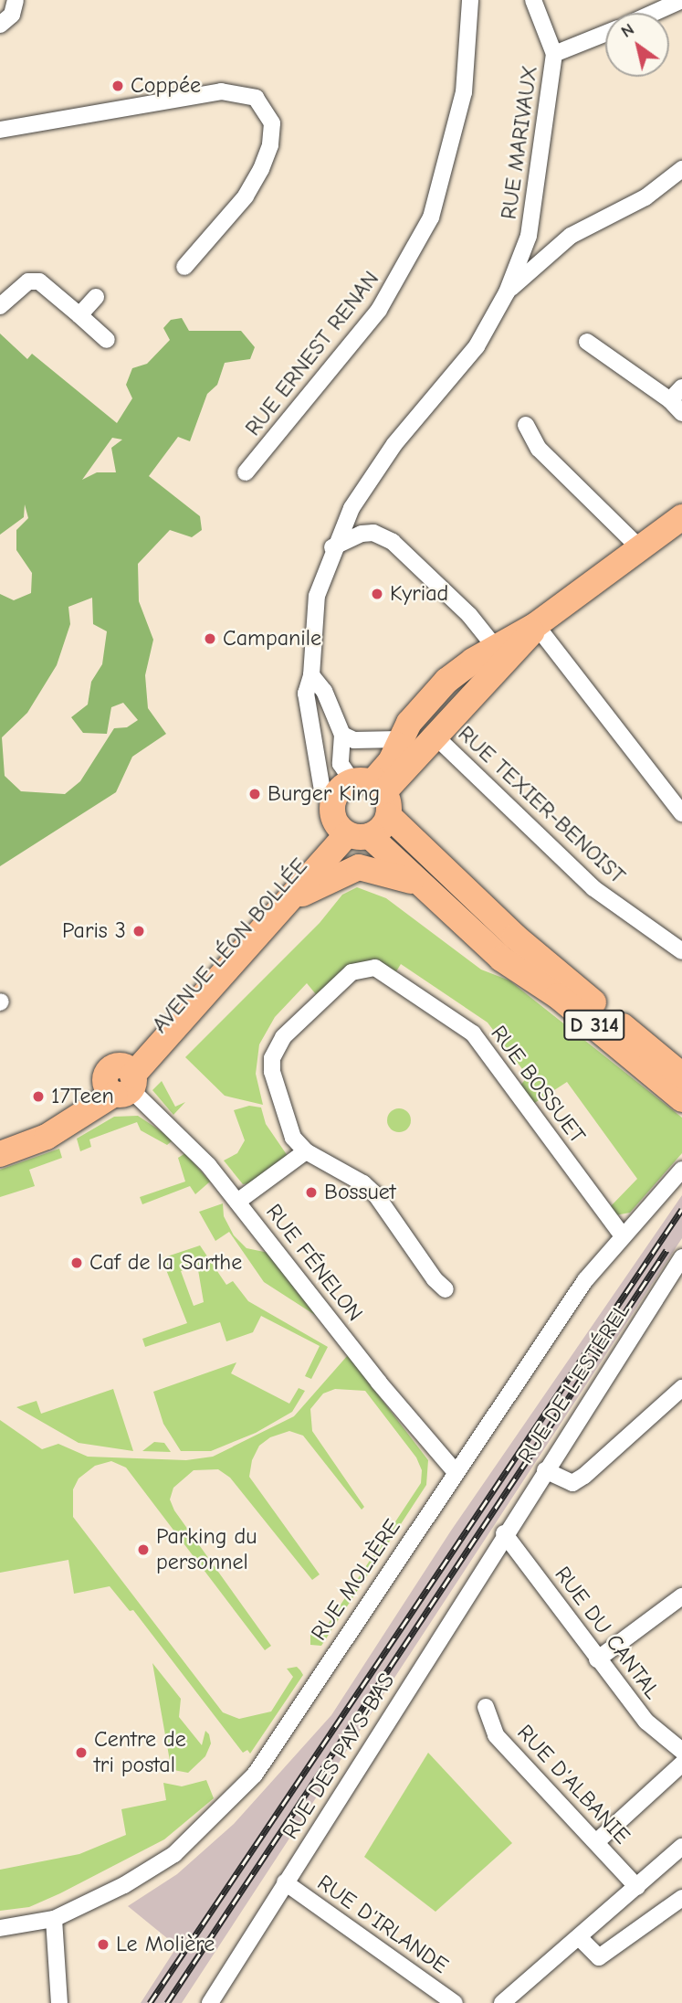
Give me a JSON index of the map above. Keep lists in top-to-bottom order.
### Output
{
  "streets": {
    "main road": ["AVENUE LÉON BOLLÉE", "D 314"],
    "street": [
      "RUE MARIVAUX",
      "RUE ERNEST RENAN",
      "RUE TEXIER-BENOIST",
      "RUE BOSSUET",
      "RUE FÉNELON",
      "RUE DE L'ESTÉREL",
      "RUE MOLIÈRE",
      "RUE DU CANTAL",
      "RUE DES PAYS-BAS",
      "RUE D'ALBANIE",
      "RUE D'IRLANDE"
    ]
  },
  "crossings": [
    ["RUE TEXIER-BENOIST", "AVENUE LÉON BOLLÉE"],
    ["AVENUE LÉON BOLLÉE", "D 314"],
    ["AVENUE LÉON BOLLÉE", "RUE FÉNELON"],
    ["RUE BOSSUET", "RUE MOLIÈRE"],
    ["RUE FÉNELON", "RUE MOLIÈRE"],
    ["RUE DE L'ESTÉREL", "RUE DU CANTAL"],
    ["RUE DE L'ESTÉREL", "RUE DES PAYS-BAS"],
    ["RUE DU CANTAL", "RUE DES PAYS-BAS"],
    ["RUE DES PAYS-BAS", "RUE D'IRLANDE"]
  ],
  "places": [
    "Coppée",
    "Kyriad",
    "Campanile",
    "Burger King",
    "Paris 3",
    "17Teen",
    "Bossuet",
    "Caf de la Sarthe",
    "Parking du personnel",
    "Centre de tri postal",
    "Le Molière"
  ],
  "north": "top left"
}
